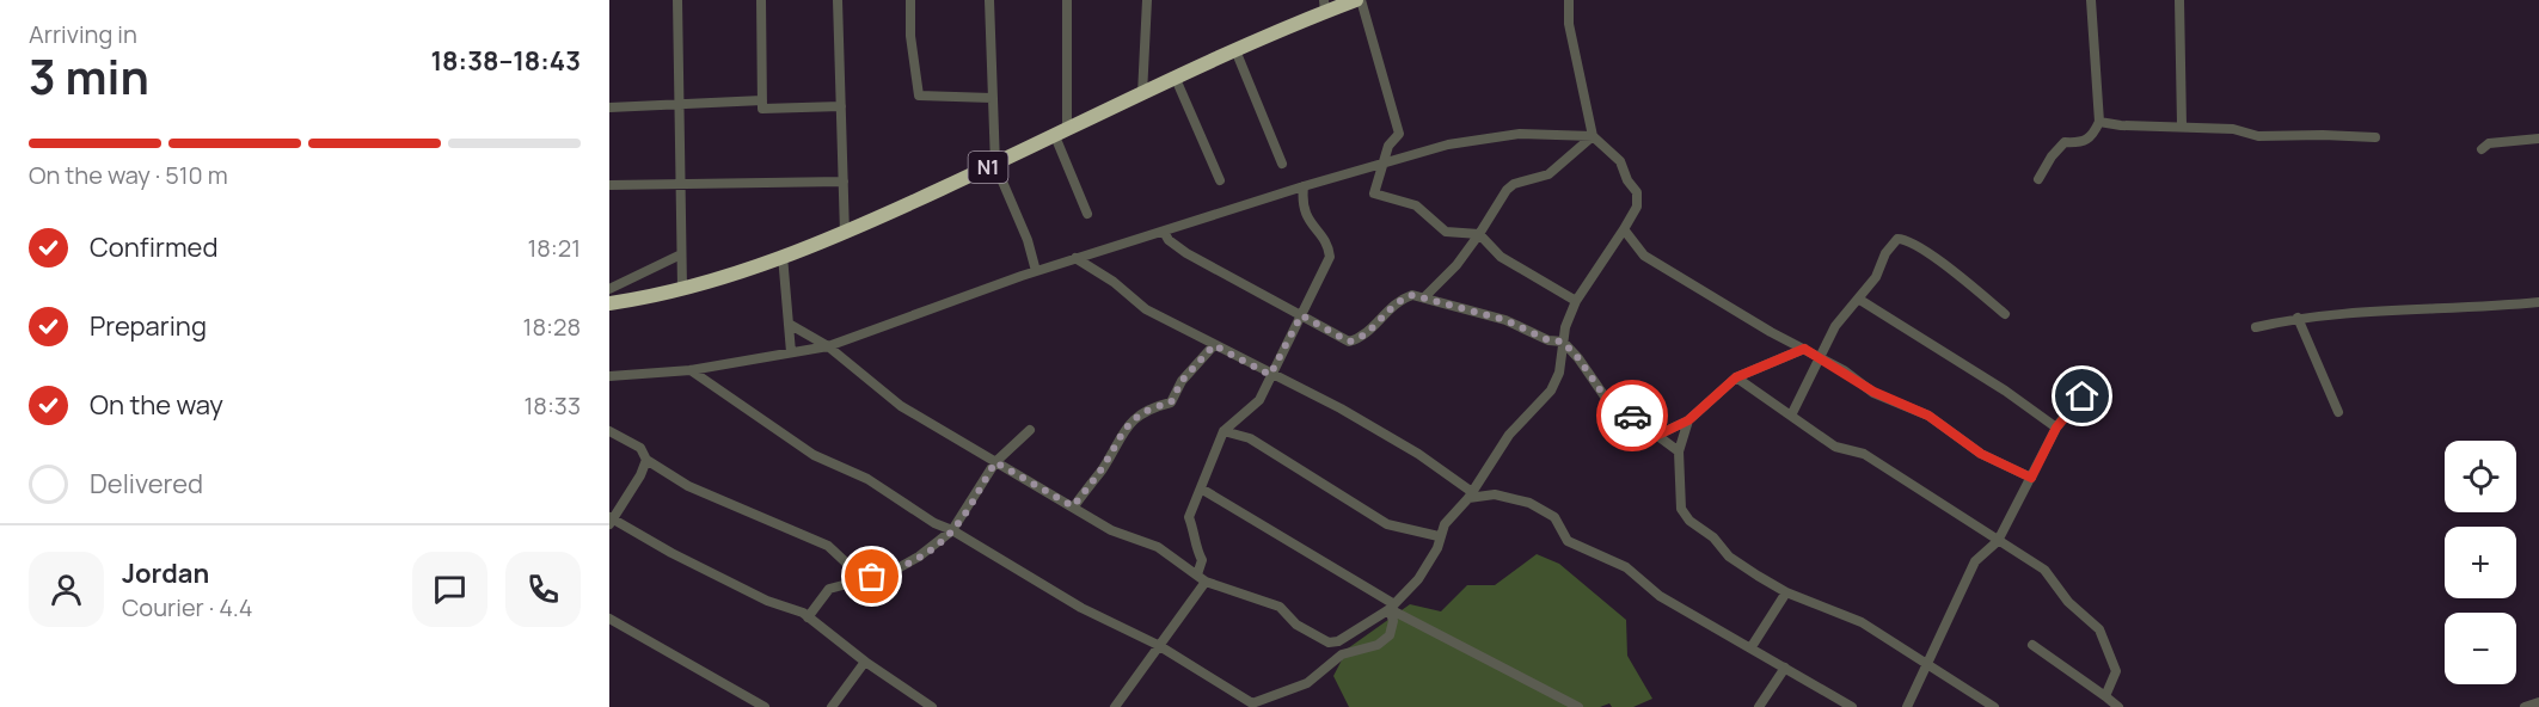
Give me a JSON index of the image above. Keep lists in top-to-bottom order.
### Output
{
  "streets": {
    "highway": ["N1"]
  },
  "page": {
    "heading": ["3 min", "Arriving in", "18:38–18:43"],
    "panel": ["Jordan", "Courier · 4.4"],
    "bar": "On the way · 510 m",
    "list": [
      ["Confirmed", "18:21"],
      ["Preparing", "18:28"],
      ["On the way", "18:33"],
      "Delivered"
    ],
    "map_buttons": ["+", "−"]
  }
}
